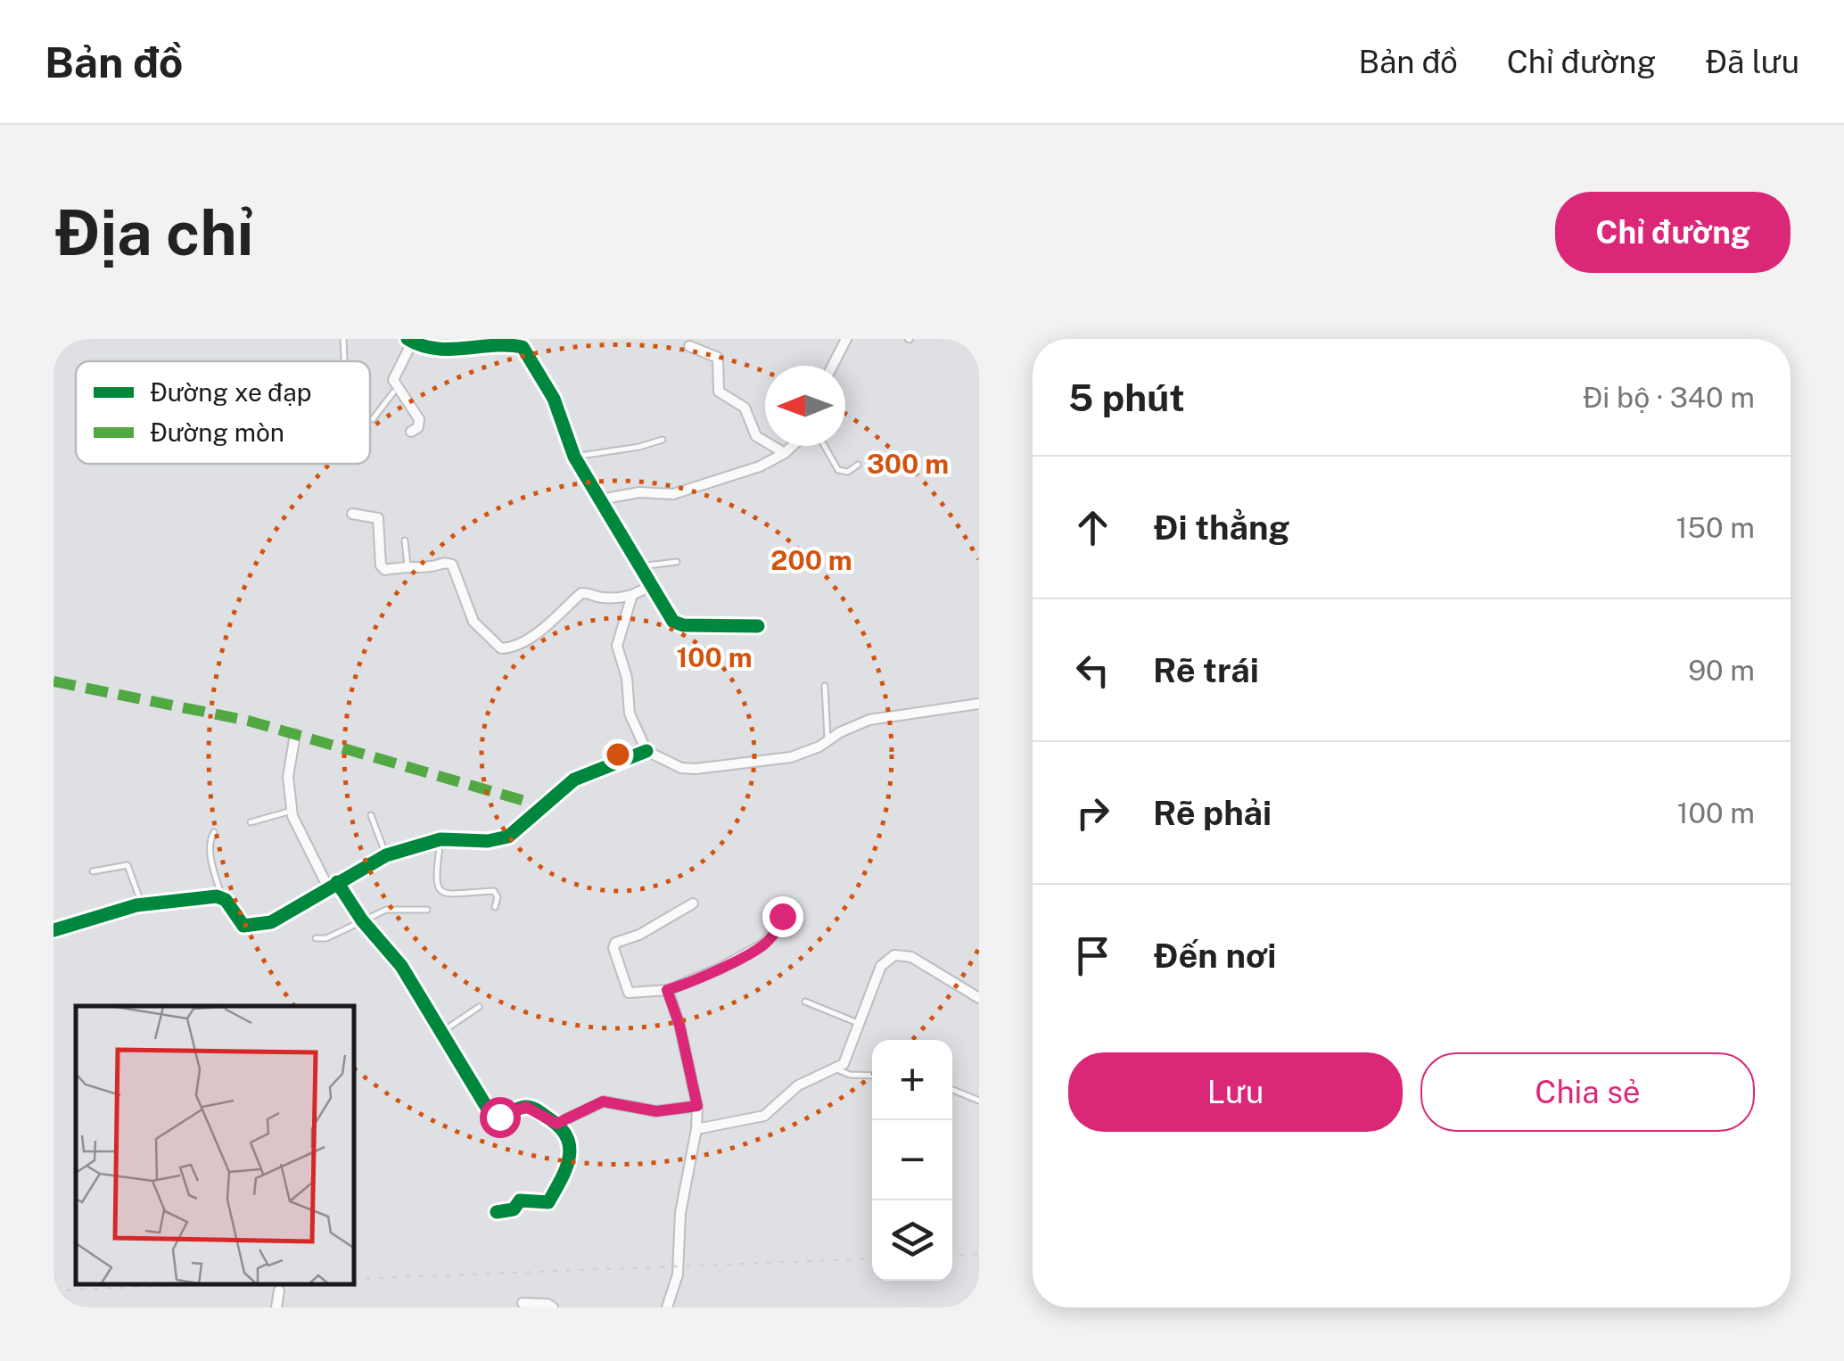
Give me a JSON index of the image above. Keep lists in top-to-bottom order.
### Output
{
  "legend": ["Đường xe đạp", "Đường mòn"],
  "north": "left",
  "page": {
    "header": "Bản đồ",
    "nav": ["Bản đồ", "Chỉ đường", "Đã lưu"],
    "buttons": [
      "Chỉ đường",
      ["Lưu", "Chia sẻ"]
    ],
    "title": "Địa chỉ",
    "heading": ["5 phút", "Đi bộ · 340 m"],
    "list": [
      ["Đi thẳng", "150 m"],
      ["Rẽ trái", "90 m"],
      ["Rẽ phải", "100 m"],
      "Đến nơi"
    ],
    "map_buttons": ["+", "−"]
  },
  "rings": ["300 m", "200 m", "100 m"]
}
